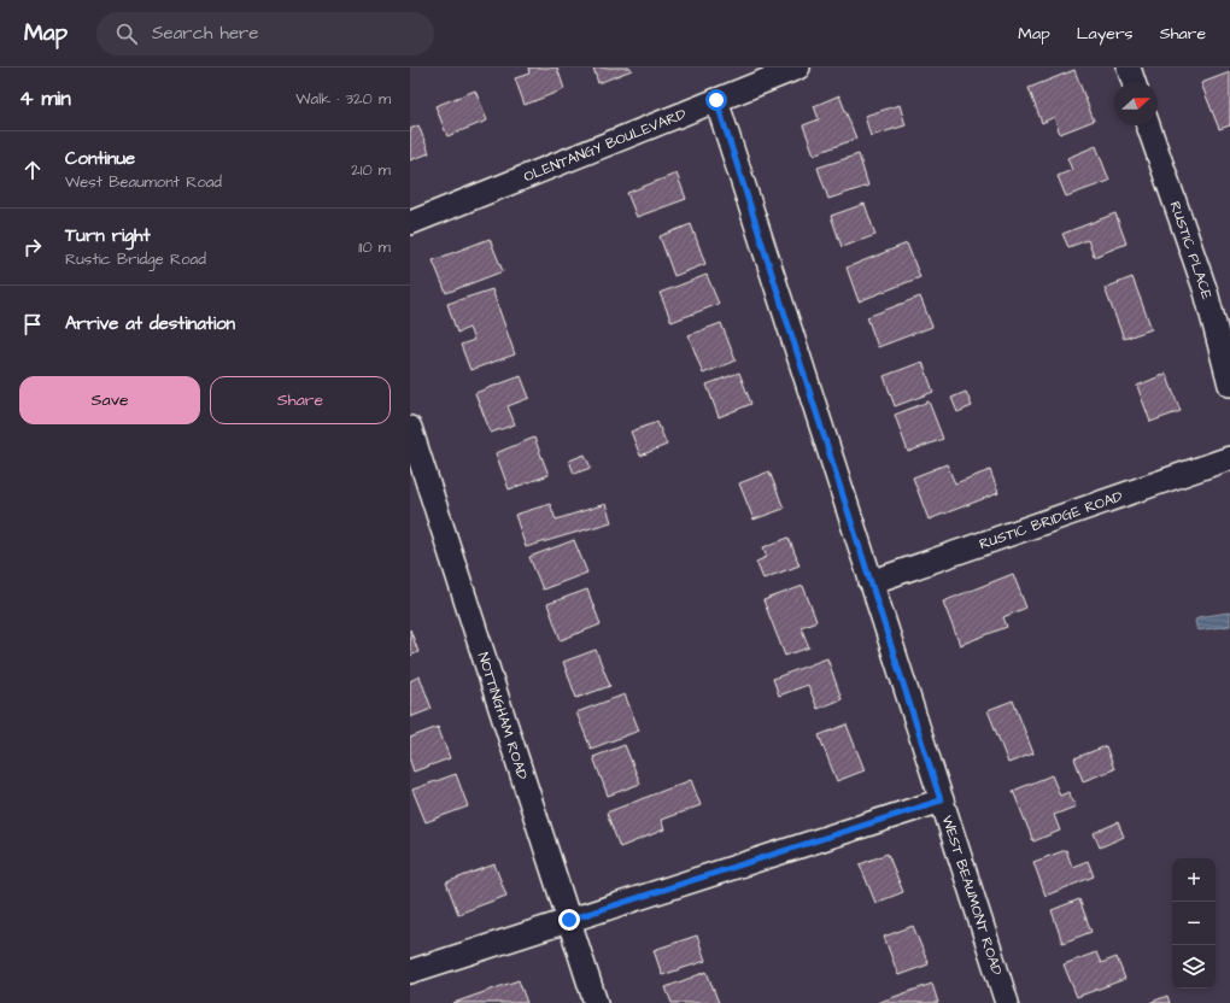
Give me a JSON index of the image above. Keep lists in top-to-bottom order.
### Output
{
  "streets": {
    "street": [
      "OLENTANGY BOULEVARD",
      "RUSTIC PLACE",
      "RUSTIC BRIDGE ROAD",
      "NOTTINGHAM ROAD",
      "WEST BEAUMONT ROAD"
    ]
  },
  "crossings": [
    ["OLENTANGY BOULEVARD", "WEST BEAUMONT ROAD"],
    ["RUSTIC BRIDGE ROAD", "WEST BEAUMONT ROAD"]
  ],
  "north": "right",
  "page": {
    "header": "Map",
    "search": "Search here",
    "nav": ["Map", "Layers", "Share"],
    "heading": ["4 min", "Walk · 320 m"],
    "list": [
      ["Continue", "West Beaumont Road", "210 m"],
      ["Turn right", "Rustic Bridge Road", "110 m"],
      "Arrive at destination"
    ],
    "buttons": ["Save", "Share"],
    "map_buttons": ["+", "−"]
  }
}
